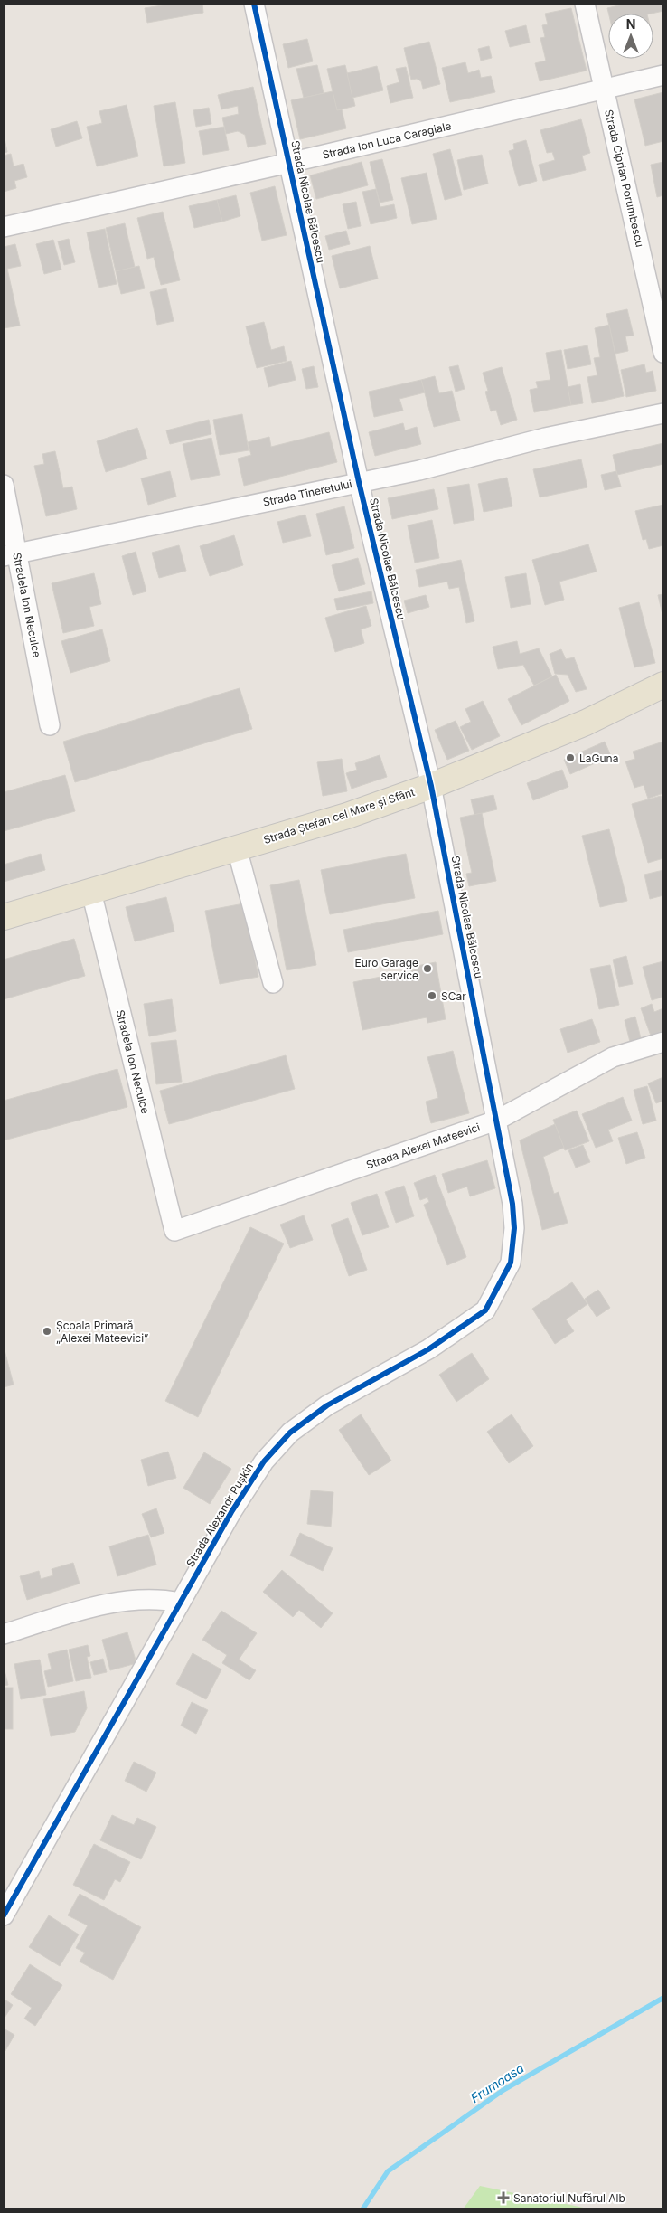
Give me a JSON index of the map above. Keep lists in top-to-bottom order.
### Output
{
  "streets": {
    "main road": ["Strada Ștefan cel Mare și Sfânt"],
    "street": [
      "Strada Ion Luca Caragiale",
      "Strada Ciprian Porumbescu",
      "Strada Nicolae Bălcescu",
      "Strada Tineretului",
      "Stradela Ion Neculce",
      "Strada Alexei Mateevici",
      "Strada Alexandr Pușkin"
    ]
  },
  "crossings": [
    ["Strada Ion Luca Caragiale", "Strada Ciprian Porumbescu"],
    ["Strada Ion Luca Caragiale", "Strada Nicolae Bălcescu"],
    ["Strada Nicolae Bălcescu", "Strada Tineretului"],
    ["Strada Nicolae Bălcescu", "Strada Ștefan cel Mare și Sfânt"],
    ["Strada Nicolae Bălcescu", "Strada Alexei Mateevici"],
    ["Strada Nicolae Bălcescu", "Strada Alexandr Pușkin"],
    ["Strada Tineretului", "Stradela Ion Neculce"],
    ["Stradela Ion Neculce", "Strada Ștefan cel Mare și Sfânt"],
    ["Stradela Ion Neculce", "Strada Alexei Mateevici"],
    ["Strada Alexei Mateevici", "Strada Alexandr Pușkin"]
  ],
  "water": ["Frumoasa"],
  "places": {
    "other": [
      "LaGuna",
      "Euro Garage service",
      "SCar",
      "Școala Primară „Alexei Mateevici”"
    ],
    "health": ["Sanatoriul Nufărul Alb"]
  },
  "north": "top"
}
